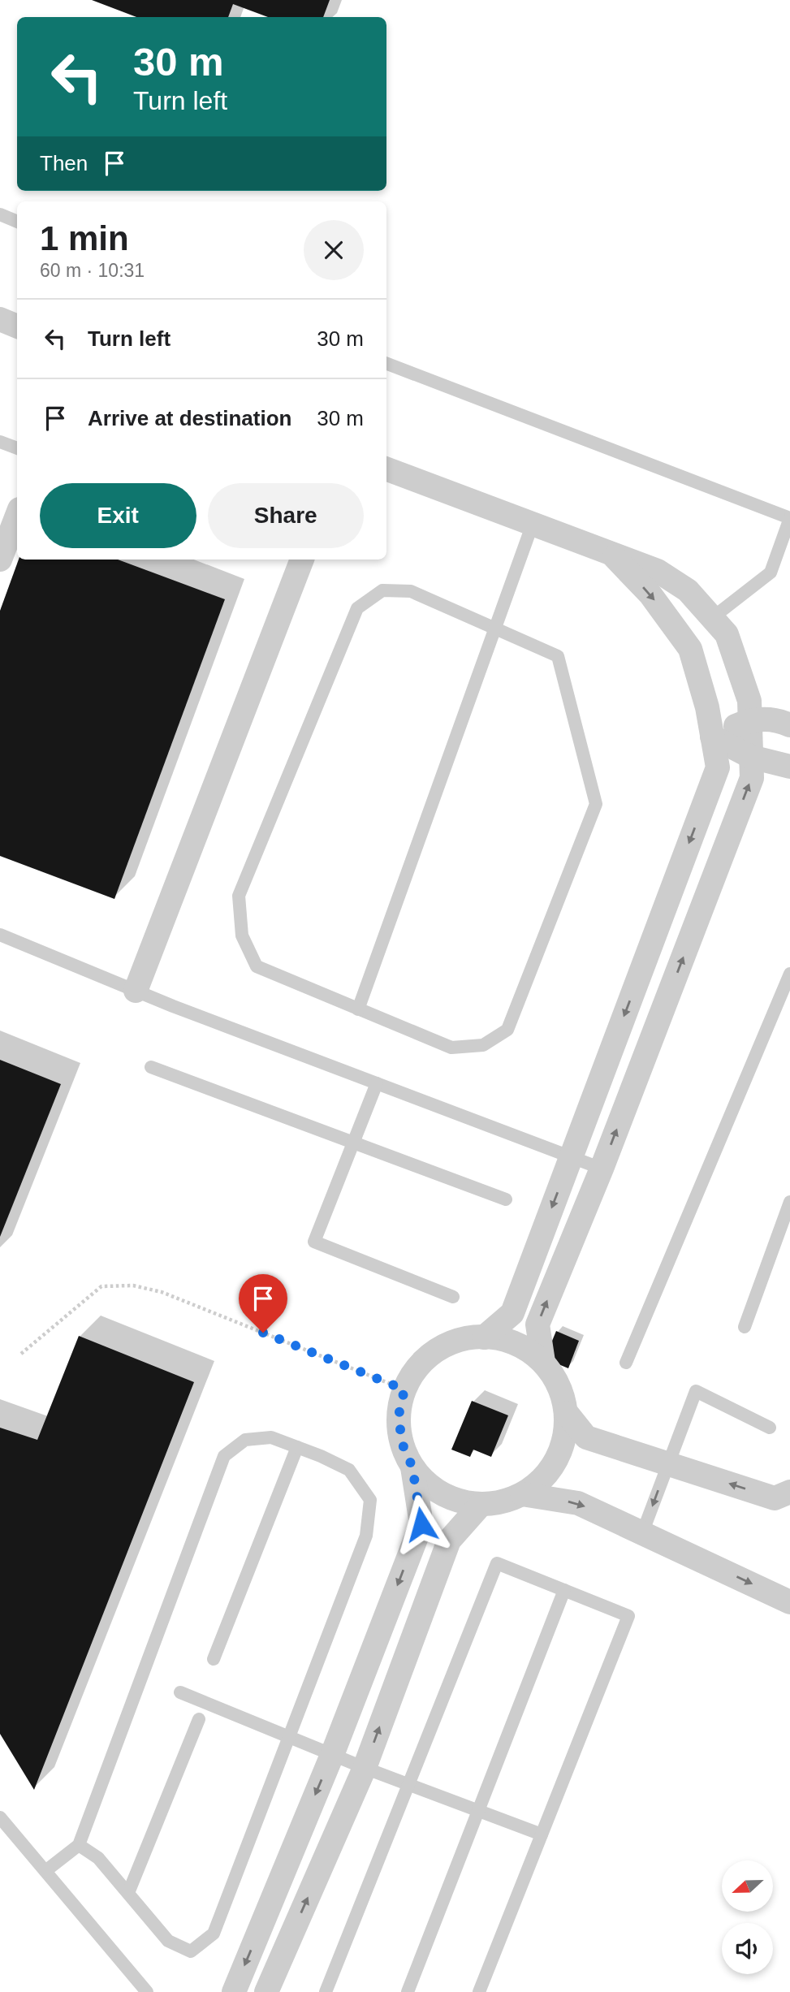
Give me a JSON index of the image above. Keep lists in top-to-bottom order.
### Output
{
  "north": "left",
  "page": {
    "turn": ["30 m", "Turn left"],
    "then": "Then",
    "heading": ["1 min", "60 m · 10:31"],
    "list": [
      {
        "name": "Turn left",
        "value": "30 m"
      },
      {
        "name": "Arrive at destination",
        "value": "30 m"
      }
    ],
    "buttons": ["Exit", "Share"]
  }
}
